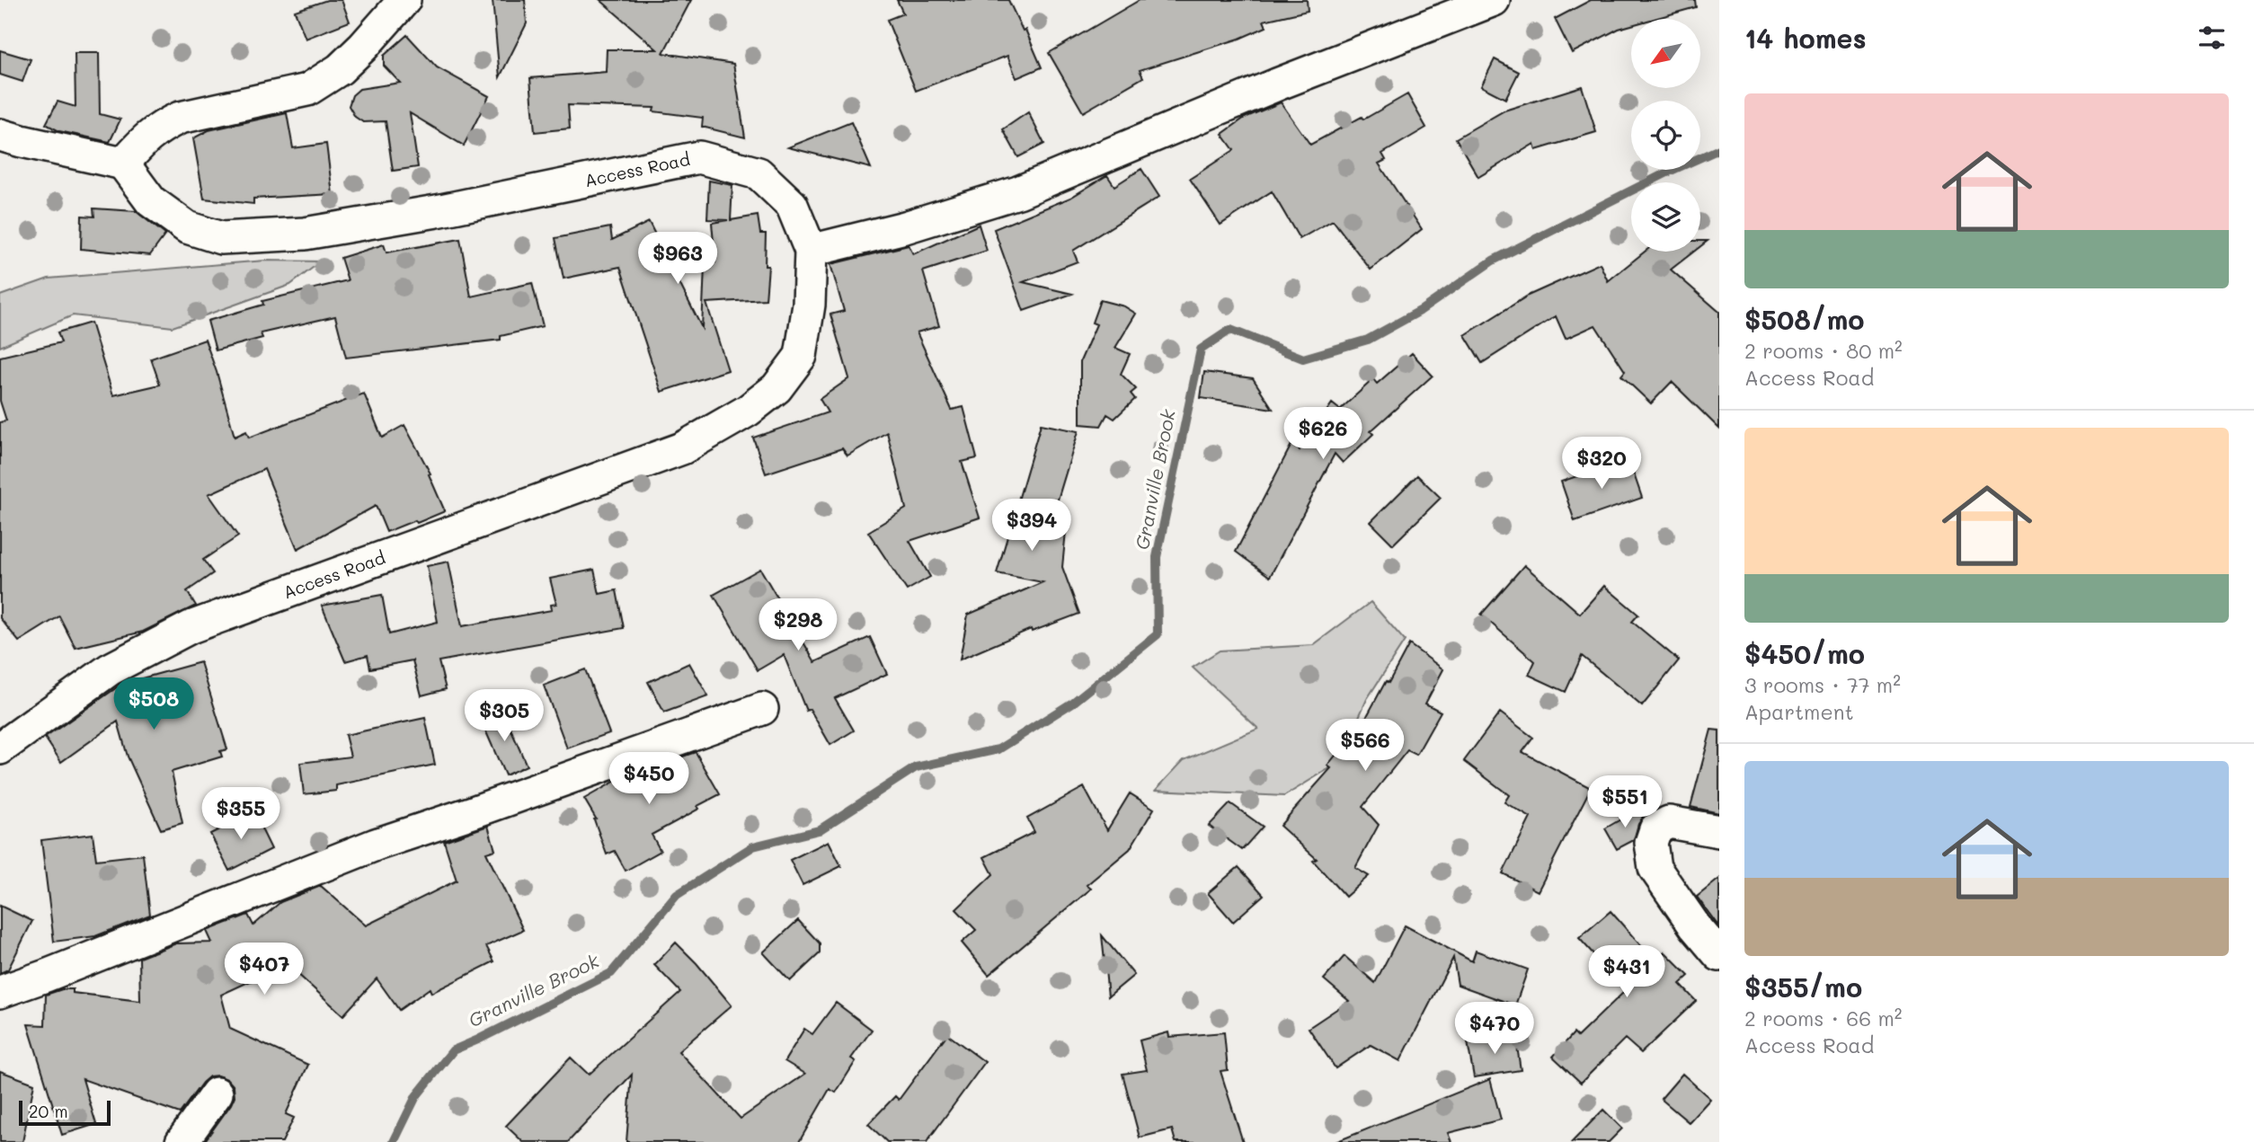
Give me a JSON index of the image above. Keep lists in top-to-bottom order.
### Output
{
  "streets": {
    "street": ["Access Road"]
  },
  "water": ["Granville Brook"],
  "scale_bar": "20 m",
  "north": "bottom left",
  "page": {
    "heading": "14 homes",
    "list": [
      {
        "name": "$508/mo",
        "note": "2 rooms · 80 m² · Access Road"
      },
      {
        "name": "$450/mo",
        "note": "3 rooms · 77 m² · Apartment"
      },
      {
        "name": "$355/mo",
        "note": "2 rooms · 66 m² · Access Road"
      }
    ],
    "price": [
      "$963",
      "$626",
      "$320",
      "$394",
      "$298",
      "$508",
      "$305",
      "$566",
      "$450",
      "$551",
      "$355",
      "$407",
      "$431",
      "$470"
    ],
    "scale": "20 m"
  }
}
